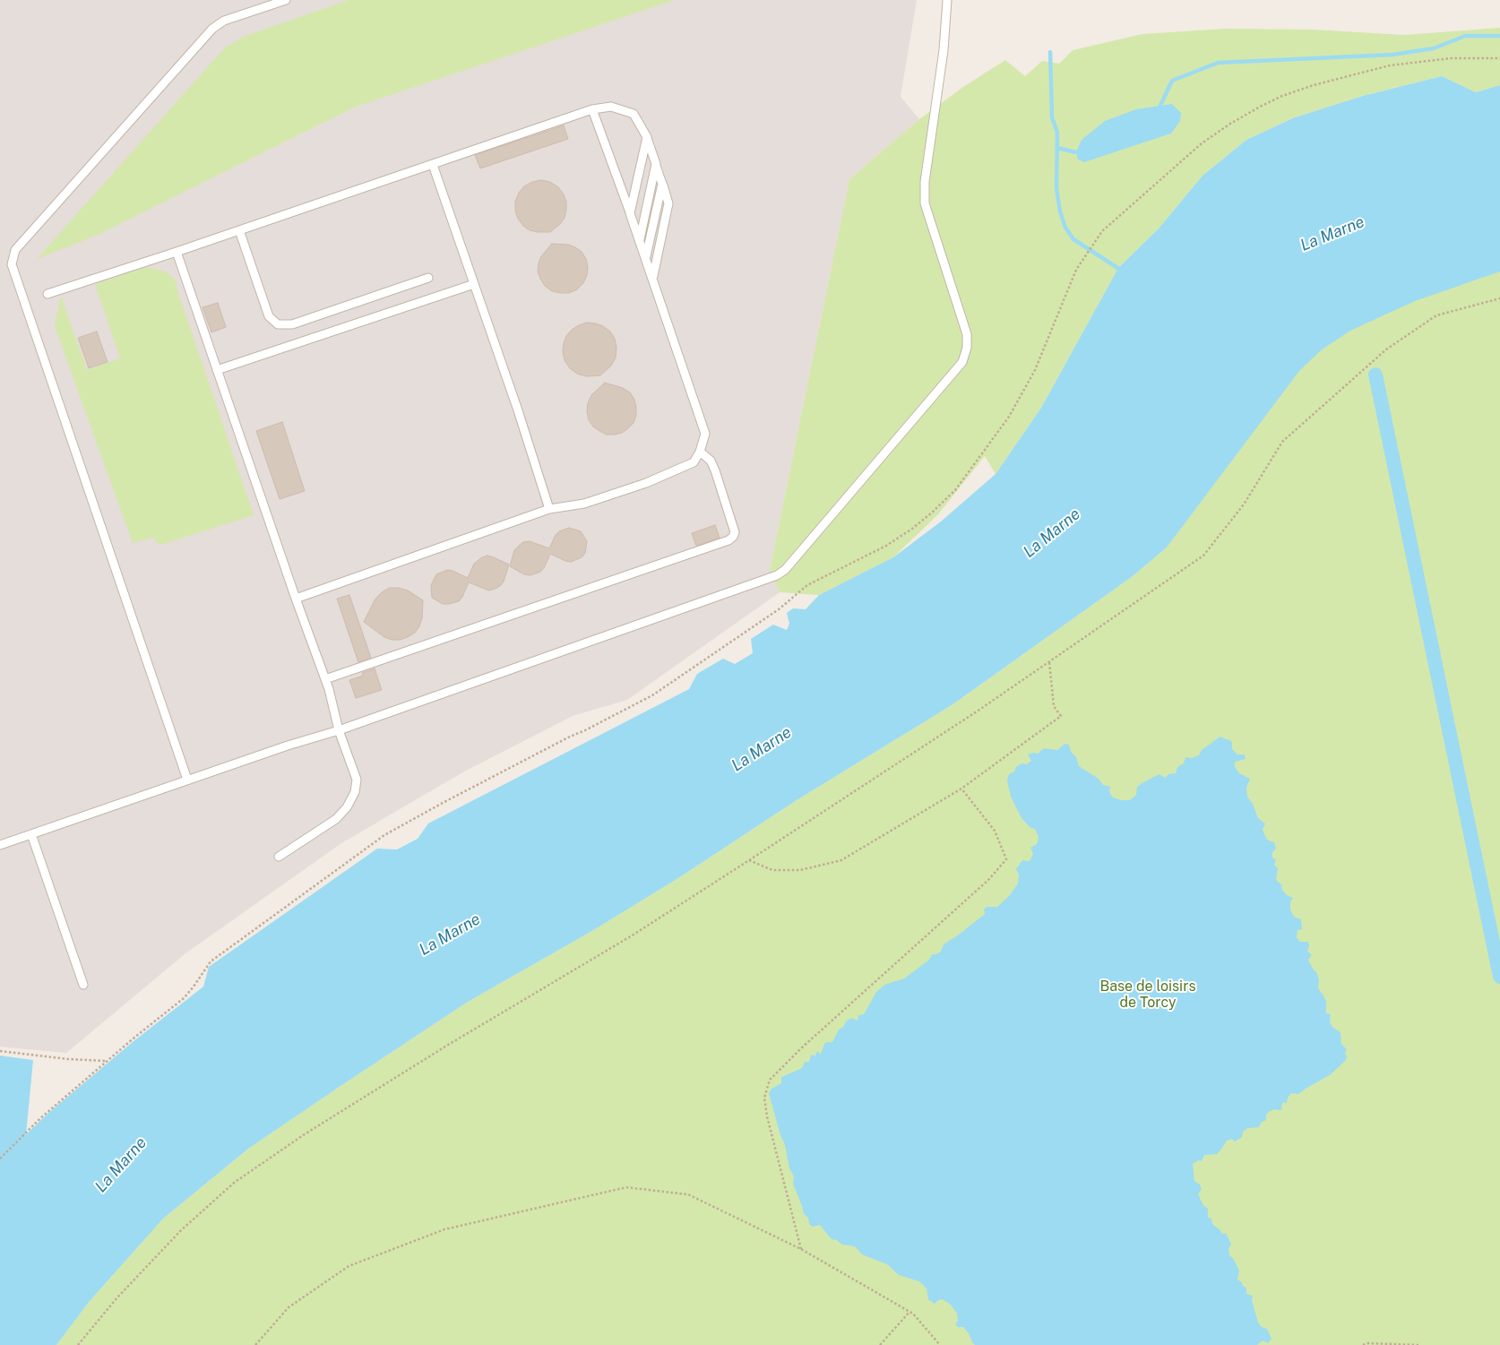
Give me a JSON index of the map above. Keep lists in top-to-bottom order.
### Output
{
  "water": ["La Marne"],
  "parks": ["Base de loisirs de Torcy"]
}
